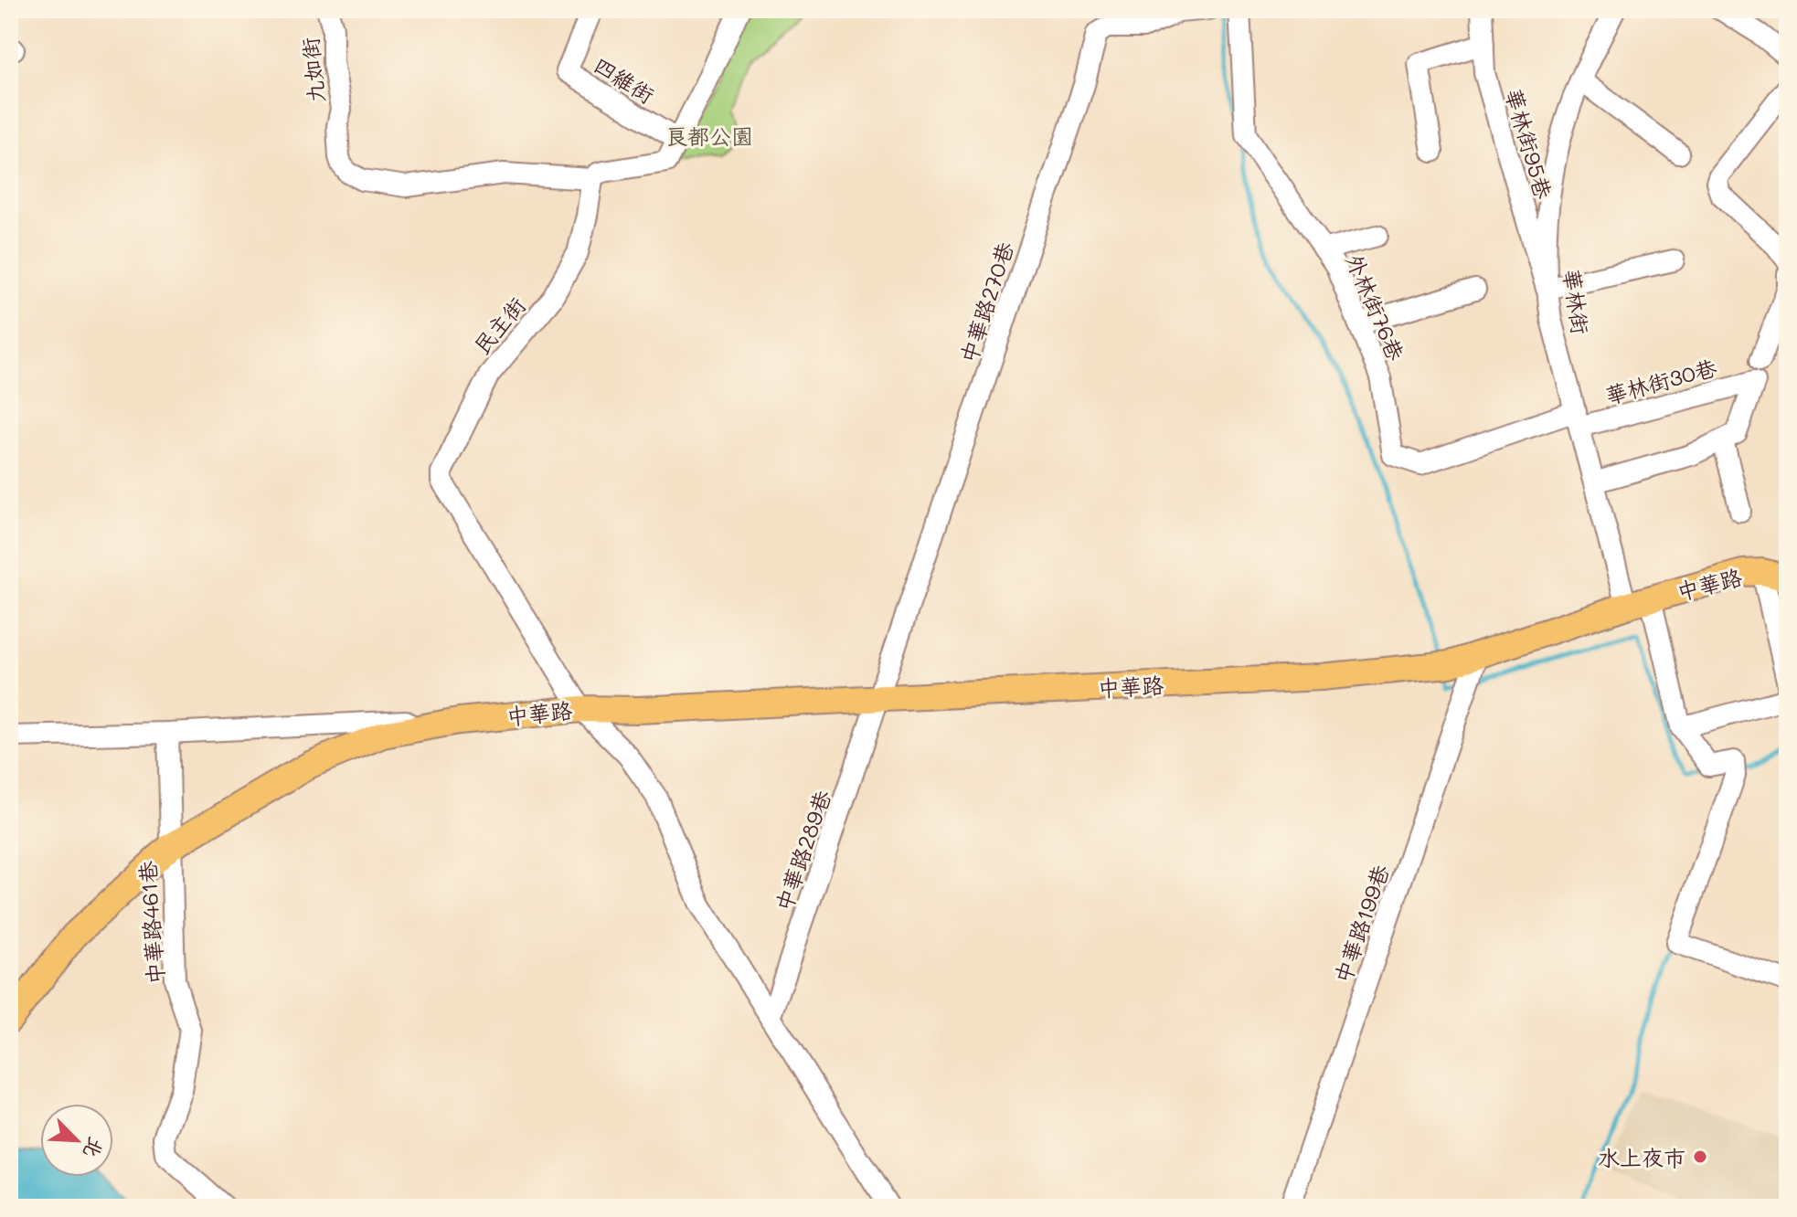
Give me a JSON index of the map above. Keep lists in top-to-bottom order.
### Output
{
  "streets": {
    "main road": ["中華路"],
    "street": [
      "九如街",
      "四維街",
      "華林街95巷",
      "華林街",
      "中華路270巷",
      "外林街76巷",
      "民主街",
      "華林街30巷",
      "中華路289巷",
      "中華路461巷",
      "中華路199巷"
    ]
  },
  "crossings": [
    ["九如街", "民主街"],
    ["華林街95巷", "華林街"],
    ["華林街", "外林街76巷"],
    ["華林街", "華林街30巷"],
    ["華林街", "中華路"],
    ["中華路270巷", "中華路"],
    ["中華路270巷", "中華路289巷"],
    ["外林街76巷", "華林街30巷"],
    ["民主街", "中華路"],
    ["中華路", "中華路289巷"],
    ["中華路", "中華路461巷"],
    ["中華路", "中華路199巷"]
  ],
  "parks": ["良都公園"],
  "places": ["水上夜市"],
  "north": "bottom right"
}
